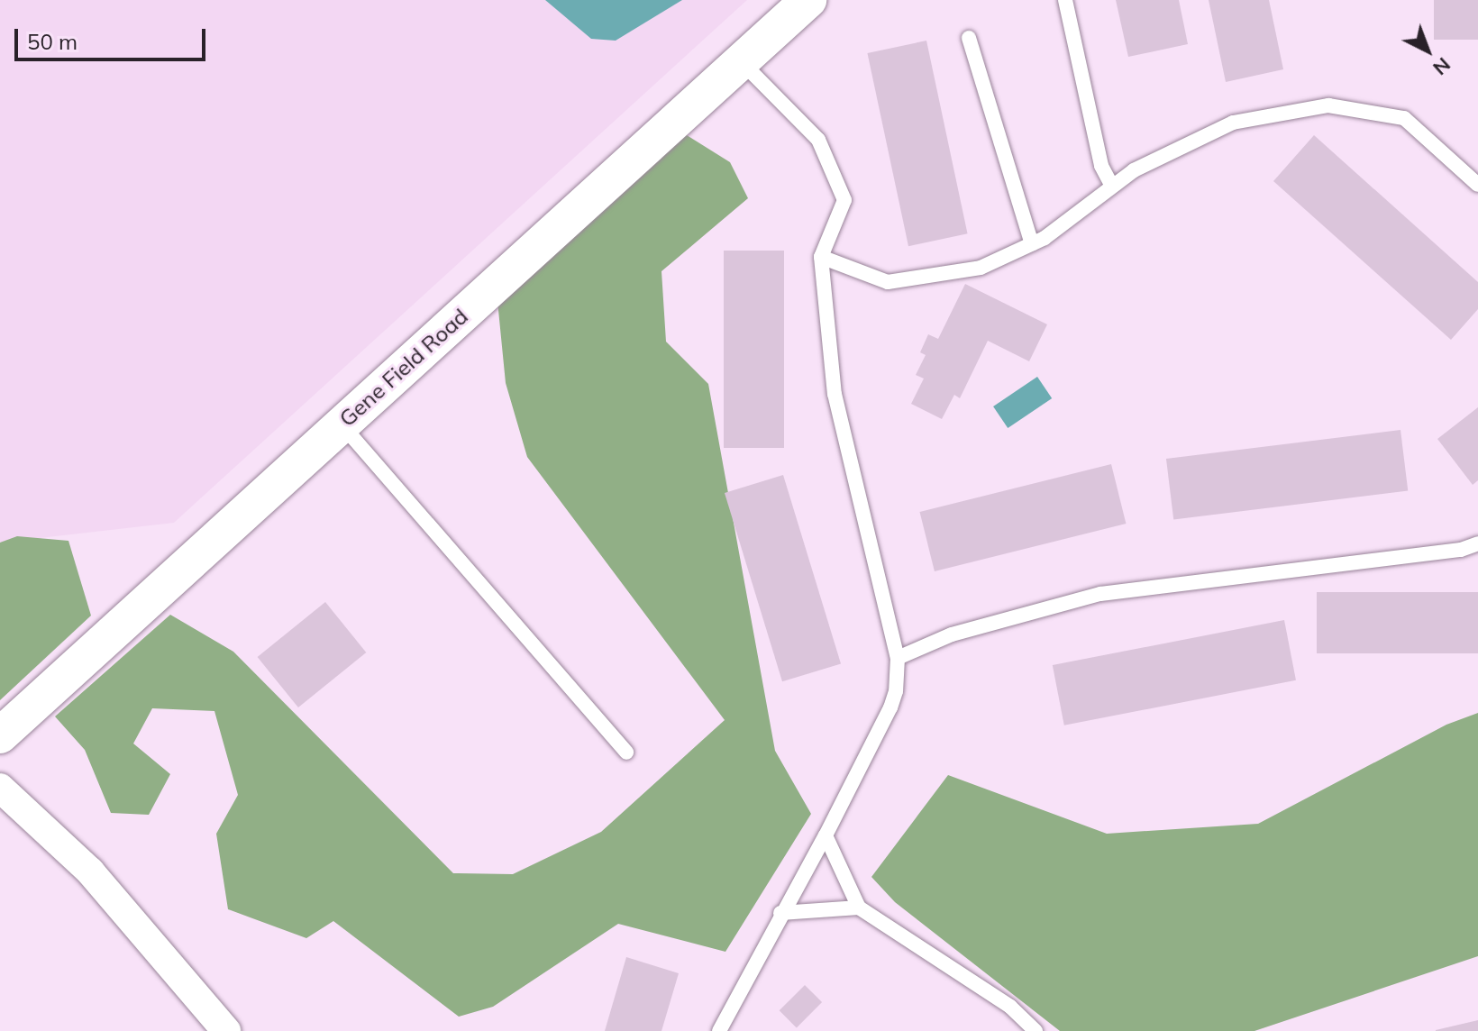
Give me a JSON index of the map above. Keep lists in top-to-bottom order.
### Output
{
  "streets": {
    "street": ["Gene Field Road"]
  },
  "scale_bar": "50 m",
  "north": "bottom right"
}
